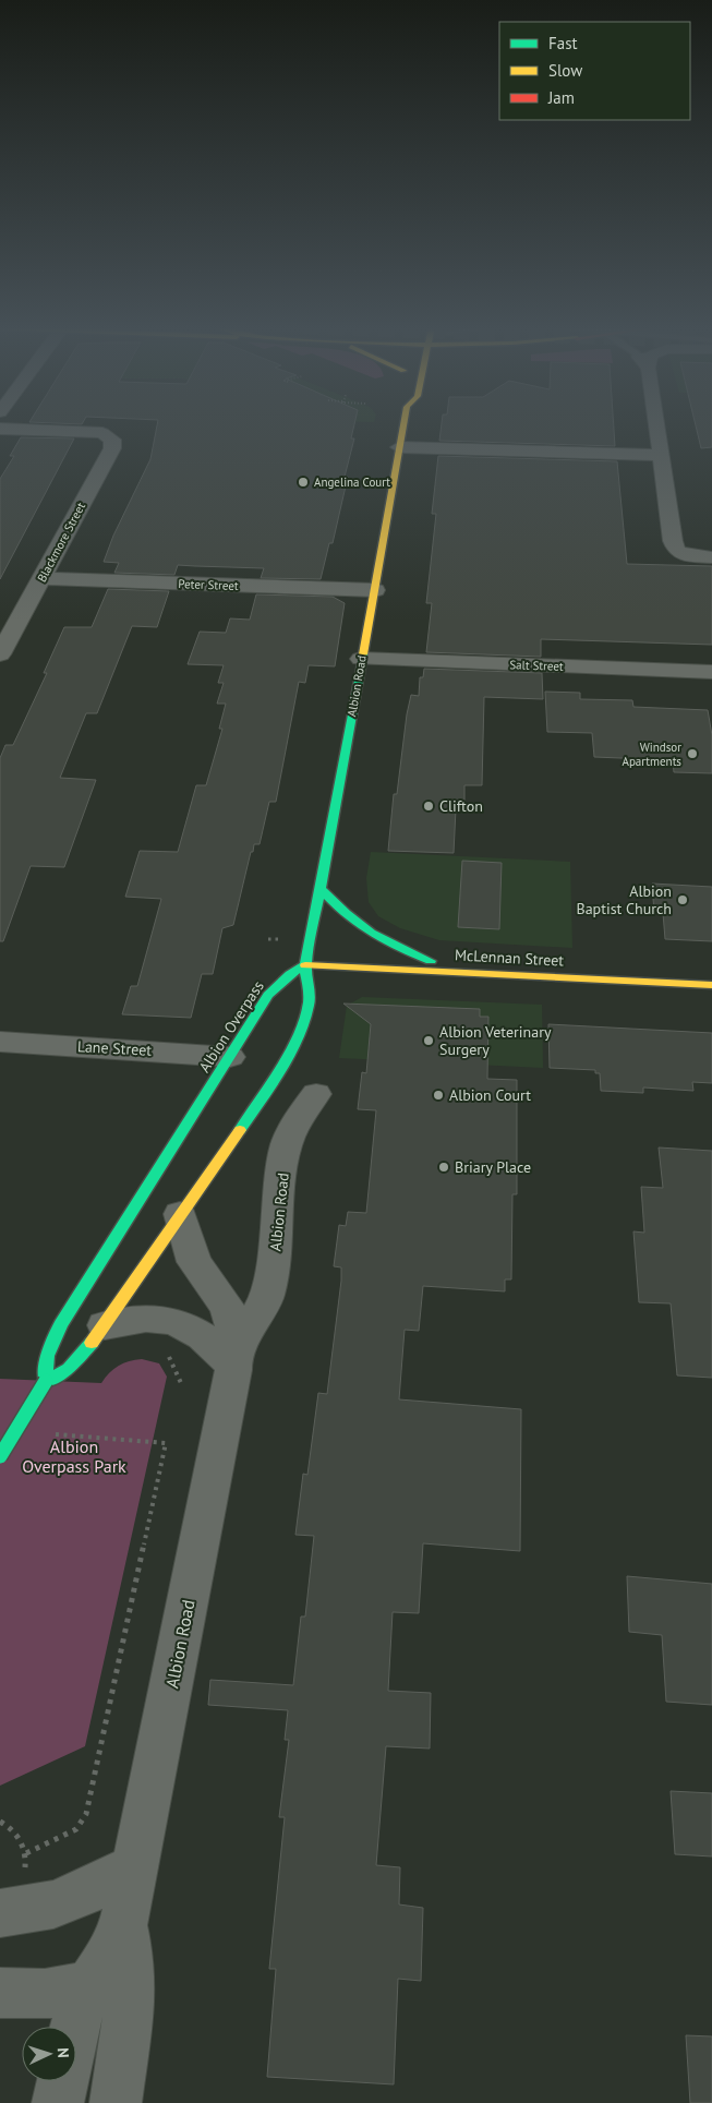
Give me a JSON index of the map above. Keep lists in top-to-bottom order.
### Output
{
  "streets": {
    "main road": ["Albion Road", "McLennan Street", "Albion Overpass"],
    "street": [
      "Blackmore Street",
      "Peter Street",
      "Salt Street",
      "Lane Street"
    ]
  },
  "crossings": [
    ["Blackmore Street", "Peter Street"],
    ["Peter Street", "Albion Road"],
    ["Salt Street", "Albion Road"],
    ["Albion Road", "McLennan Street"],
    ["Albion Road", "Albion Overpass"],
    ["McLennan Street", "Albion Overpass"],
    ["Albion Overpass", "Lane Street"]
  ],
  "parks": ["Albion Overpass Park"],
  "places": [
    "Angelina Court",
    "Windsor Apartments",
    "Clifton",
    "Albion Baptist Church",
    "Albion Veterinary Surgery",
    "Albion Court",
    "Briary Place"
  ],
  "legend": ["Fast", "Slow", "Jam"],
  "north": "right"
}
